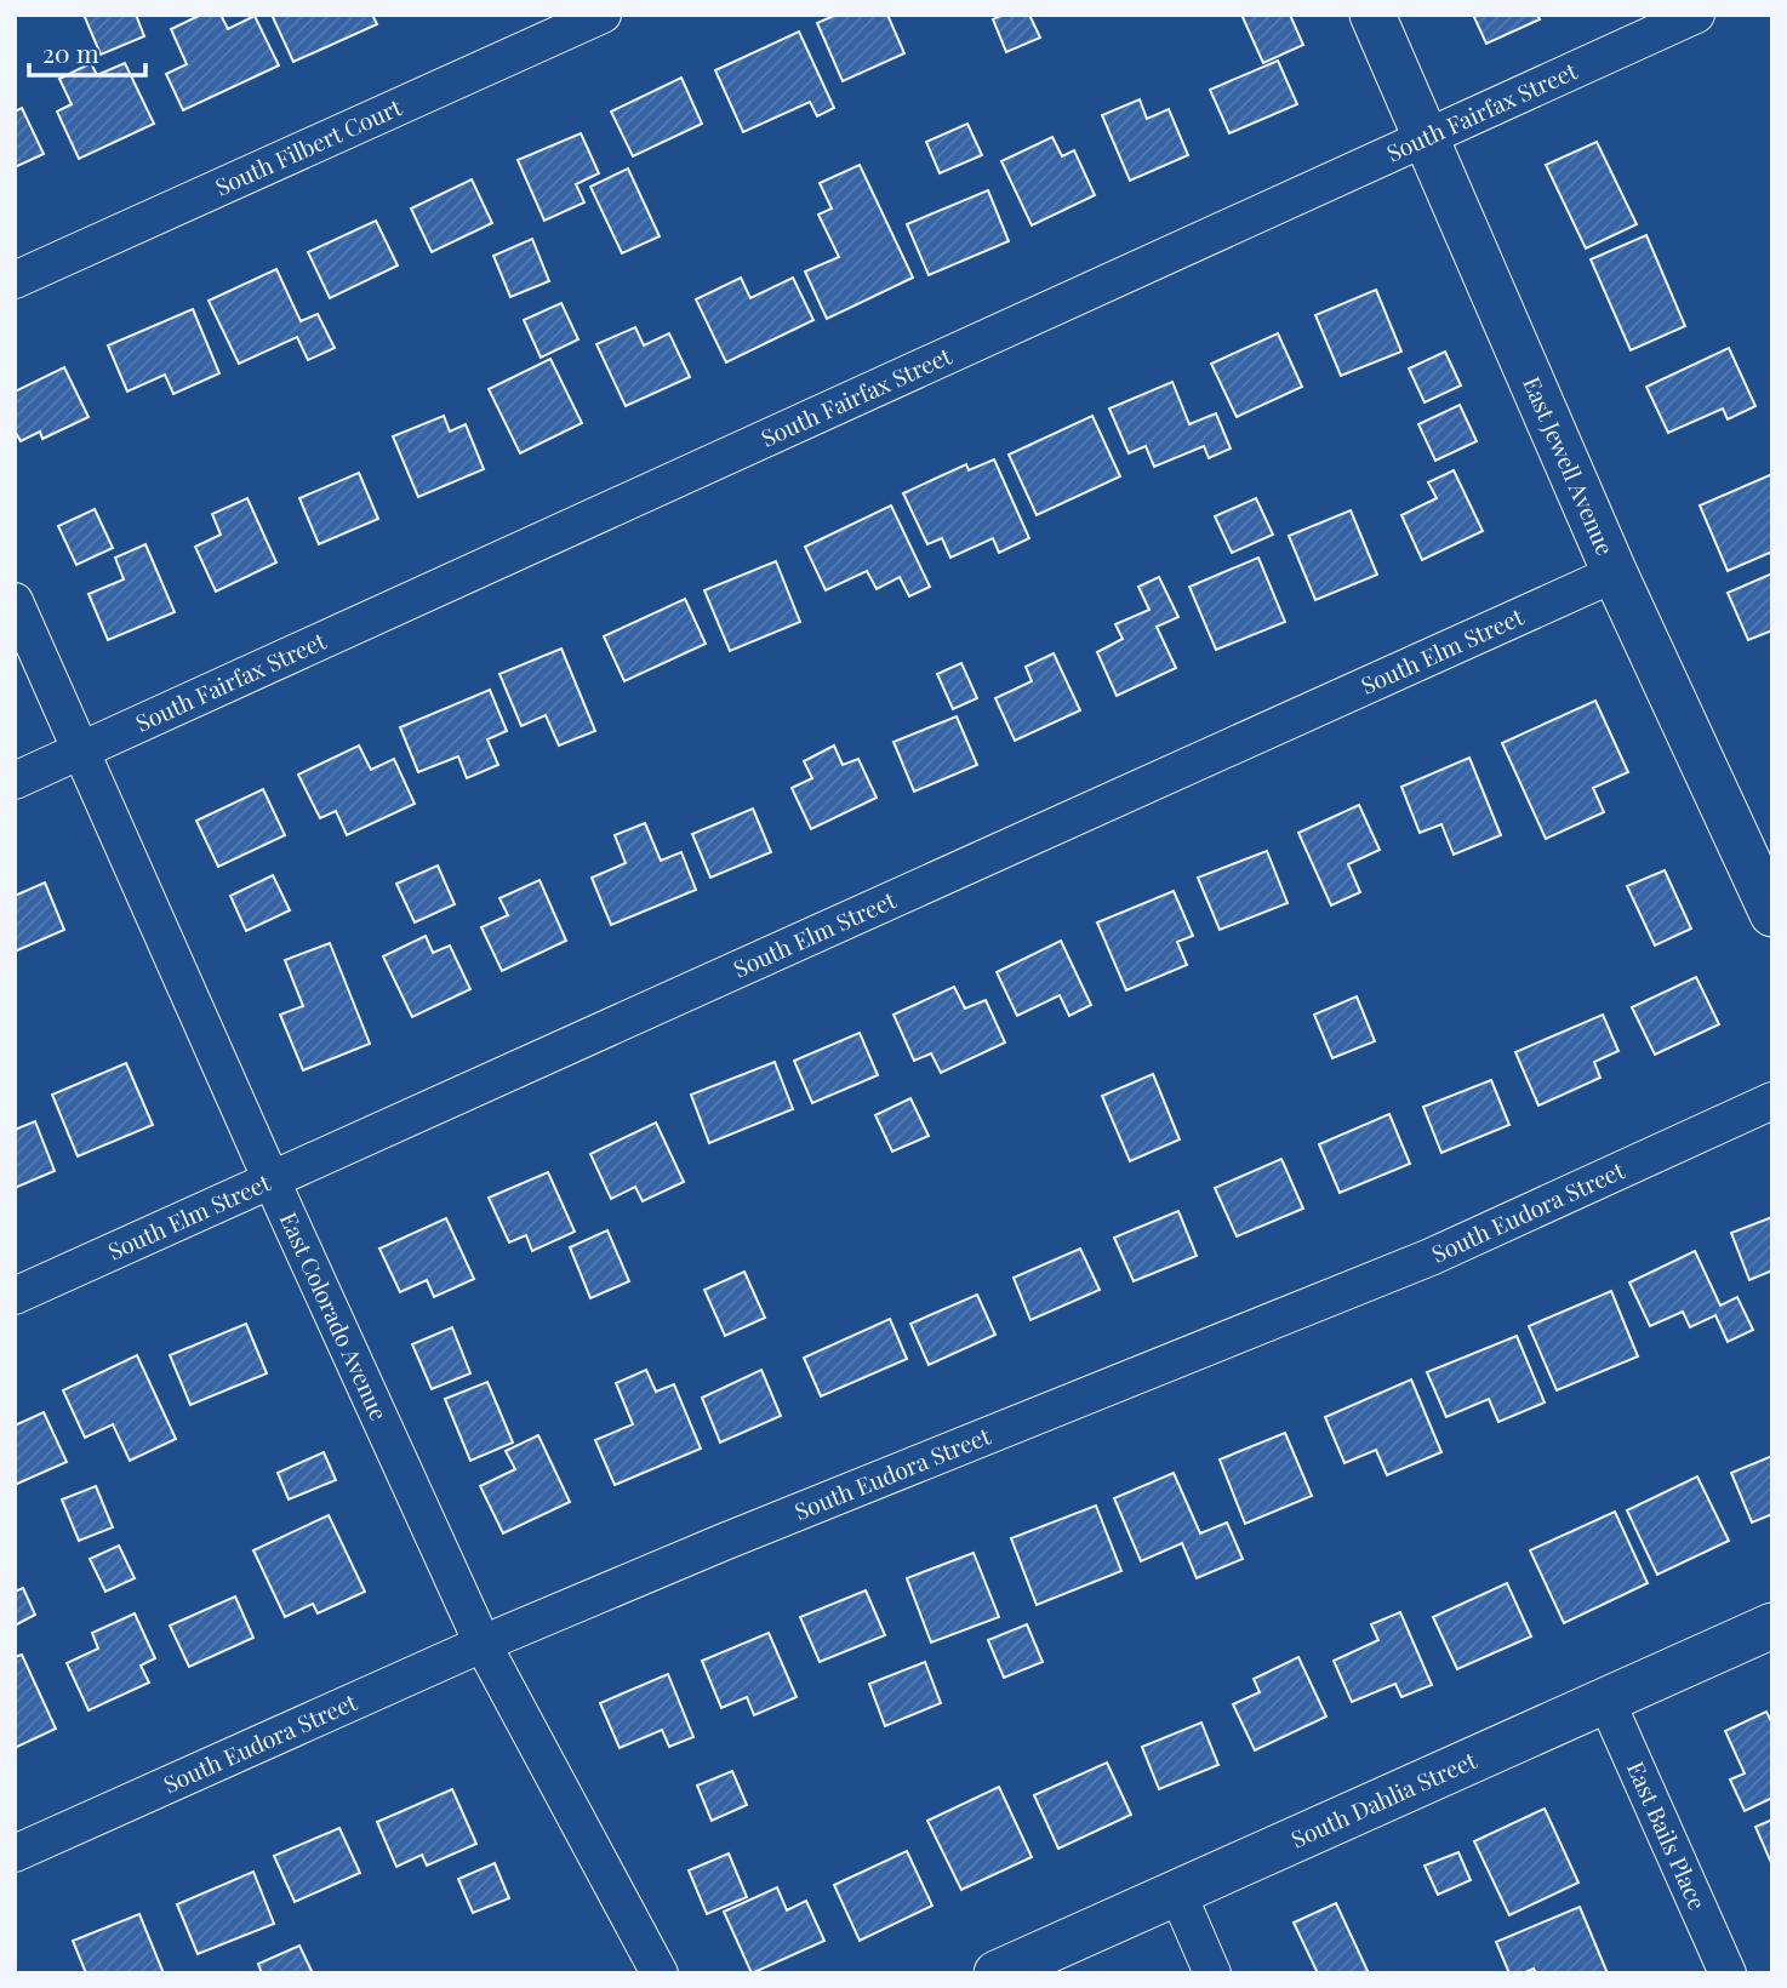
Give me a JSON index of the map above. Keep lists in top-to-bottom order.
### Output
{
  "streets": {
    "street": [
      "South Fairfax Street",
      "South Filbert Court",
      "East Jewell Avenue",
      "South Elm Street",
      "South Eudora Street",
      "East Colorado Avenue",
      "South Dahlia Street",
      "East Bails Place"
    ]
  },
  "crossings": [
    ["South Fairfax Street", "East Jewell Avenue"],
    ["South Fairfax Street", "East Colorado Avenue"],
    ["East Jewell Avenue", "South Elm Street"],
    ["South Elm Street", "East Colorado Avenue"],
    ["South Eudora Street", "East Colorado Avenue"],
    ["South Dahlia Street", "East Bails Place"]
  ],
  "scale_bar": "20 m"
}
